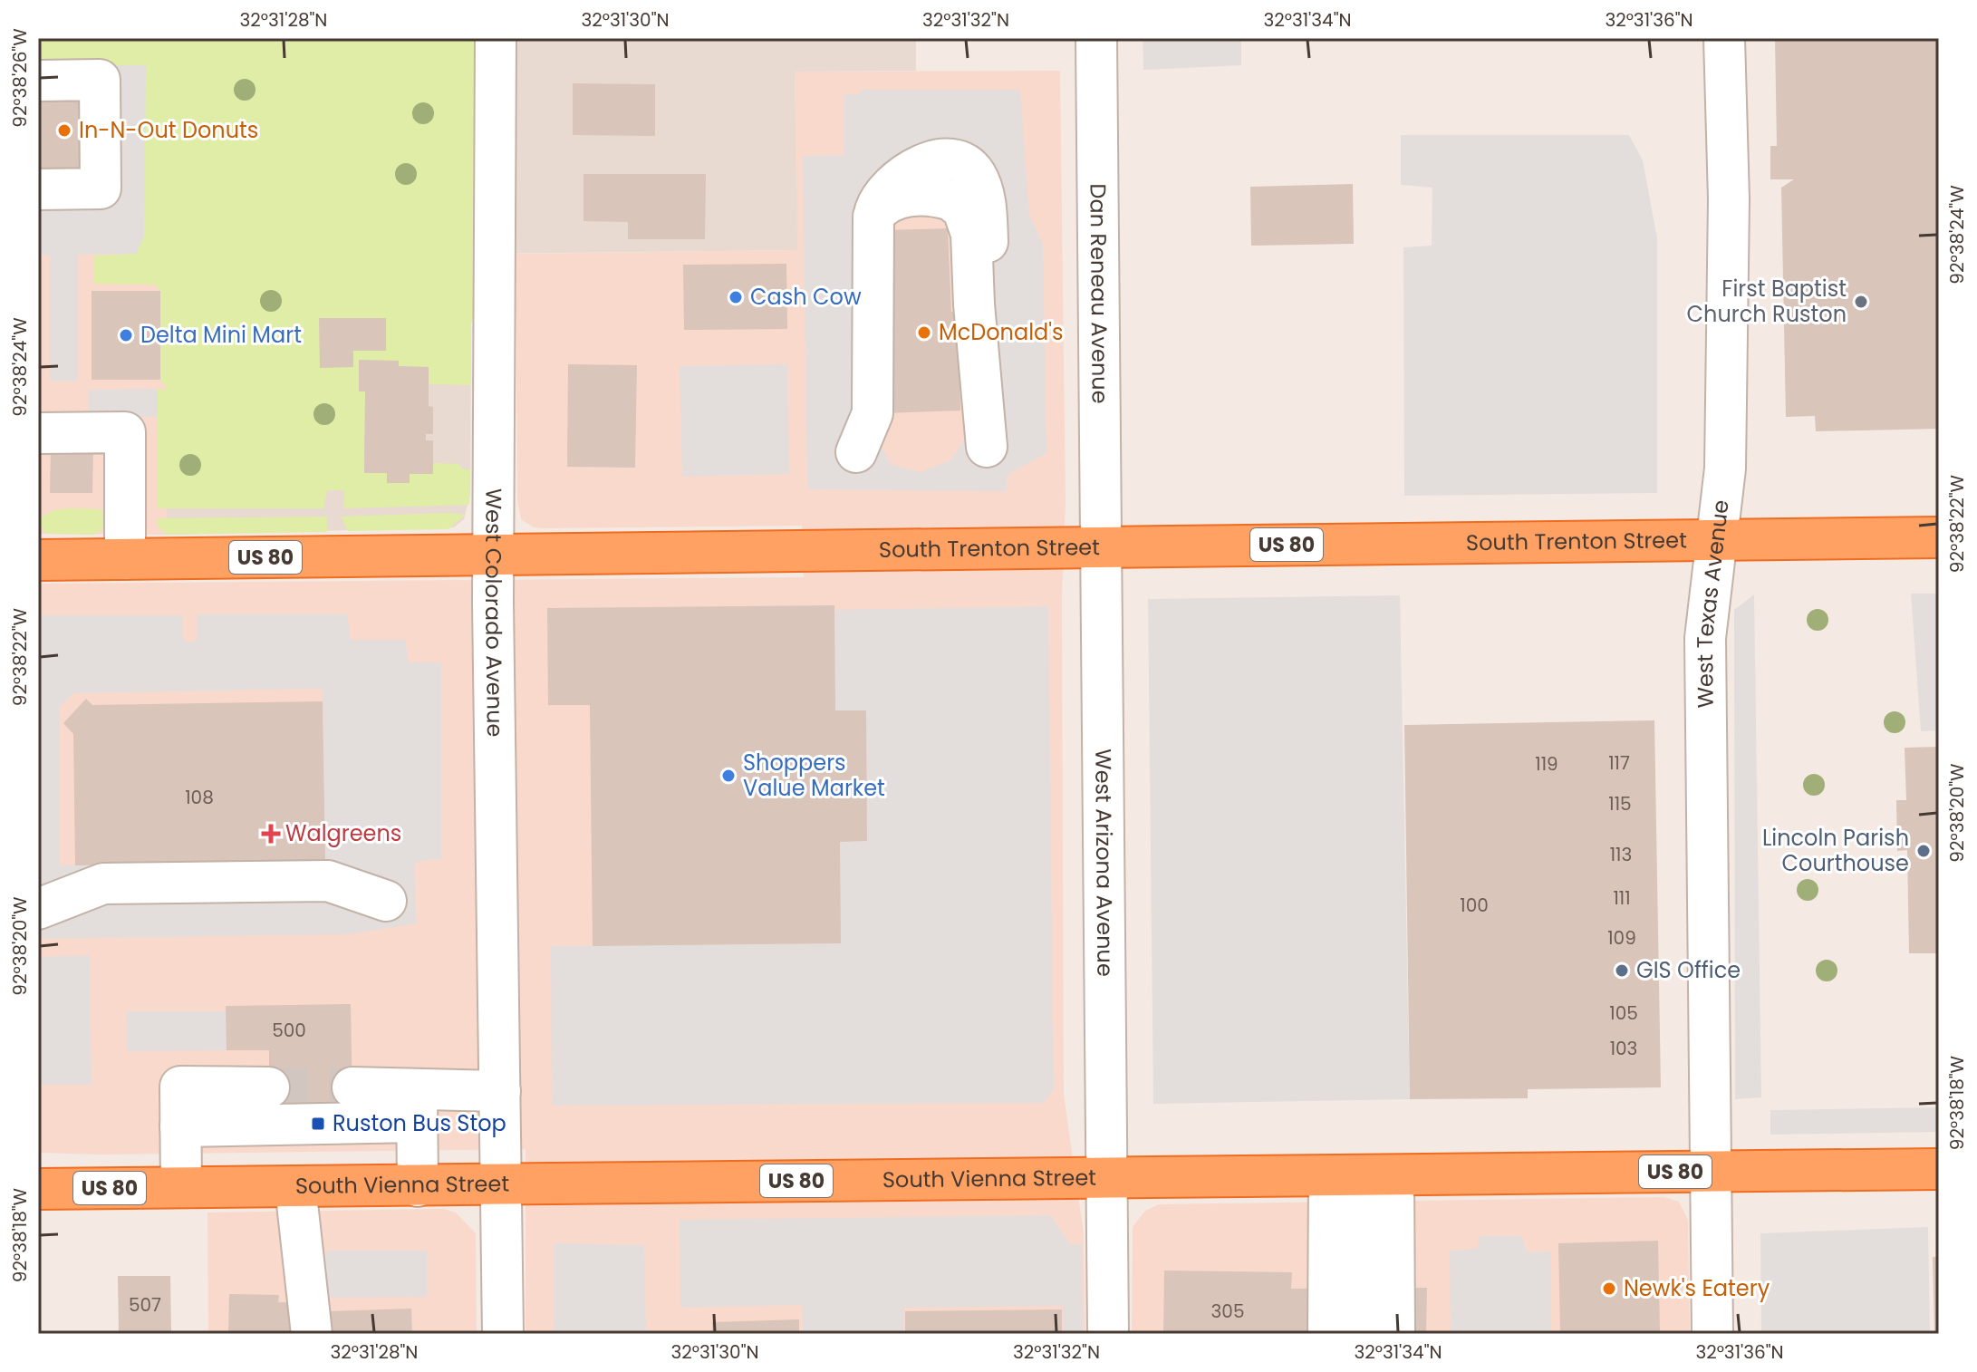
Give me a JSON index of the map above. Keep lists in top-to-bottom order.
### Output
{
  "streets": {
    "highway": ["South Trenton Street", "US 80", "South Vienna Street"],
    "street": [
      "Dan Reneau Avenue",
      "West Texas Avenue",
      "West Colorado Avenue",
      "West Arizona Avenue"
    ]
  },
  "crossings": [
    ["Dan Reneau Avenue", "South Trenton Street"],
    ["Dan Reneau Avenue", "West Arizona Avenue"],
    ["South Trenton Street", "West Texas Avenue"],
    ["South Trenton Street", "West Colorado Avenue"],
    ["South Trenton Street", "West Arizona Avenue"],
    ["West Texas Avenue", "South Vienna Street"],
    ["West Colorado Avenue", "South Vienna Street"],
    ["West Arizona Avenue", "South Vienna Street"]
  ],
  "places": {
    "other": [
      "In-N-Out Donuts",
      "Cash Cow",
      "First Baptist Church Ruston",
      "McDonald's",
      "Delta Mini Mart",
      "Shoppers Value Market",
      "Lincoln Parish Courthouse",
      "GIS Office",
      "Newk's Eatery"
    ],
    "health": ["Walgreens"],
    "transit": ["Ruston Bus Stop"]
  },
  "house_numbers": [
    "117",
    "119",
    "108",
    "115",
    "113",
    "111",
    "100",
    "109",
    "105",
    "500",
    "103",
    "507",
    "305"
  ],
  "coordinates": [
    "32°31'28\"N",
    "32°31'30\"N",
    "32°31'32\"N",
    "32°31'34\"N",
    "32°31'36\"N",
    "92°38'26\"W",
    "92°38'24\"W",
    "92°38'22\"W",
    "92°38'20\"W",
    "92°38'18\"W"
  ]
}
